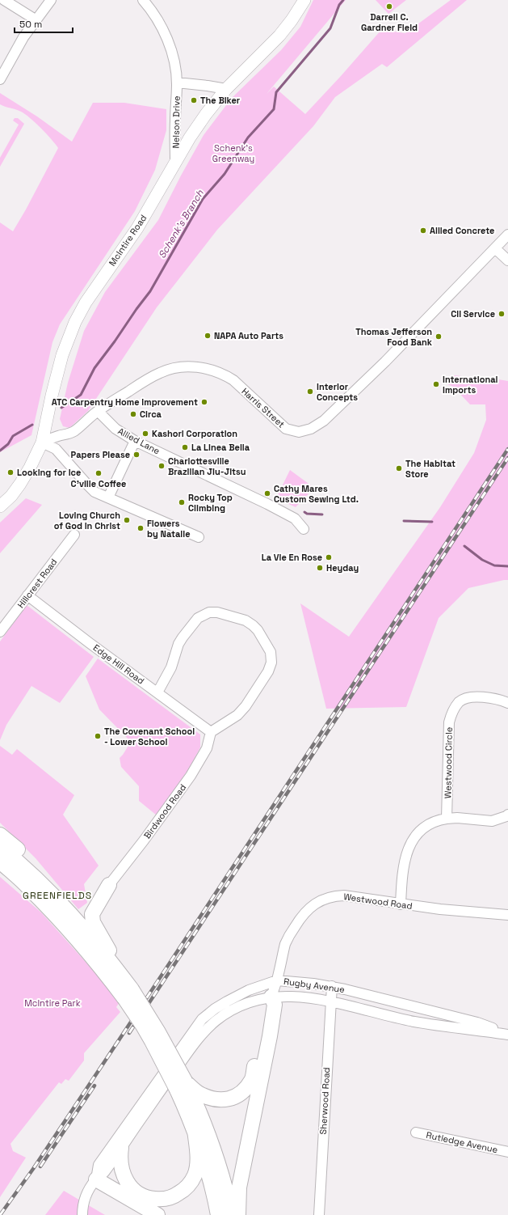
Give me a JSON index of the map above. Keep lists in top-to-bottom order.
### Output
{
  "streets": {
    "main road": ["McIntire Road"],
    "street": [
      "Nelson Drive",
      "Harris Street",
      "Allied Lane",
      "Hillcrest Road",
      "Edge Hill Road",
      "Westwood Circle",
      "Birdwood Road",
      "Westwood Road",
      "Rugby Avenue",
      "Sherwood Road",
      "Rutledge Avenue"
    ]
  },
  "crossings": [
    ["Nelson Drive", "McIntire Road"],
    ["McIntire Road", "Harris Street"],
    ["Harris Street", "Allied Lane"],
    ["Hillcrest Road", "Edge Hill Road"],
    ["Edge Hill Road", "Birdwood Road"],
    ["Westwood Road", "Rugby Avenue"],
    ["Rugby Avenue", "Sherwood Road"]
  ],
  "districts": ["GREENFIELDS"],
  "water": ["Schenk's Branch"],
  "parks": ["Schenk's Greenway", "McIntire Park"],
  "places": [
    "Darrell C. Gardner Field",
    "The Biker",
    "Allied Concrete",
    "CII Service",
    "NAPA Auto Parts",
    "Thomas Jefferson Food Bank",
    "International Imports",
    "Interior Concepts",
    "ATC Carpentry Home Improvement",
    "Circa",
    "Kashori Corporation",
    "La Linea Bella",
    "Papers Please",
    "Charlottesville Brazilian Jiu-Jitsu",
    "The Habitat Store",
    "Looking for Ice",
    "C’ville Coffee",
    "Cathy Mares Custom Sewing Ltd.",
    "Rocky Top Climbing",
    "Loving Church of God in Christ",
    "Flowers by Natalie",
    "La Vie En Rose",
    "Heyday",
    "The Covenant School - Lower School"
  ],
  "scale_bar": "50 m"
}
